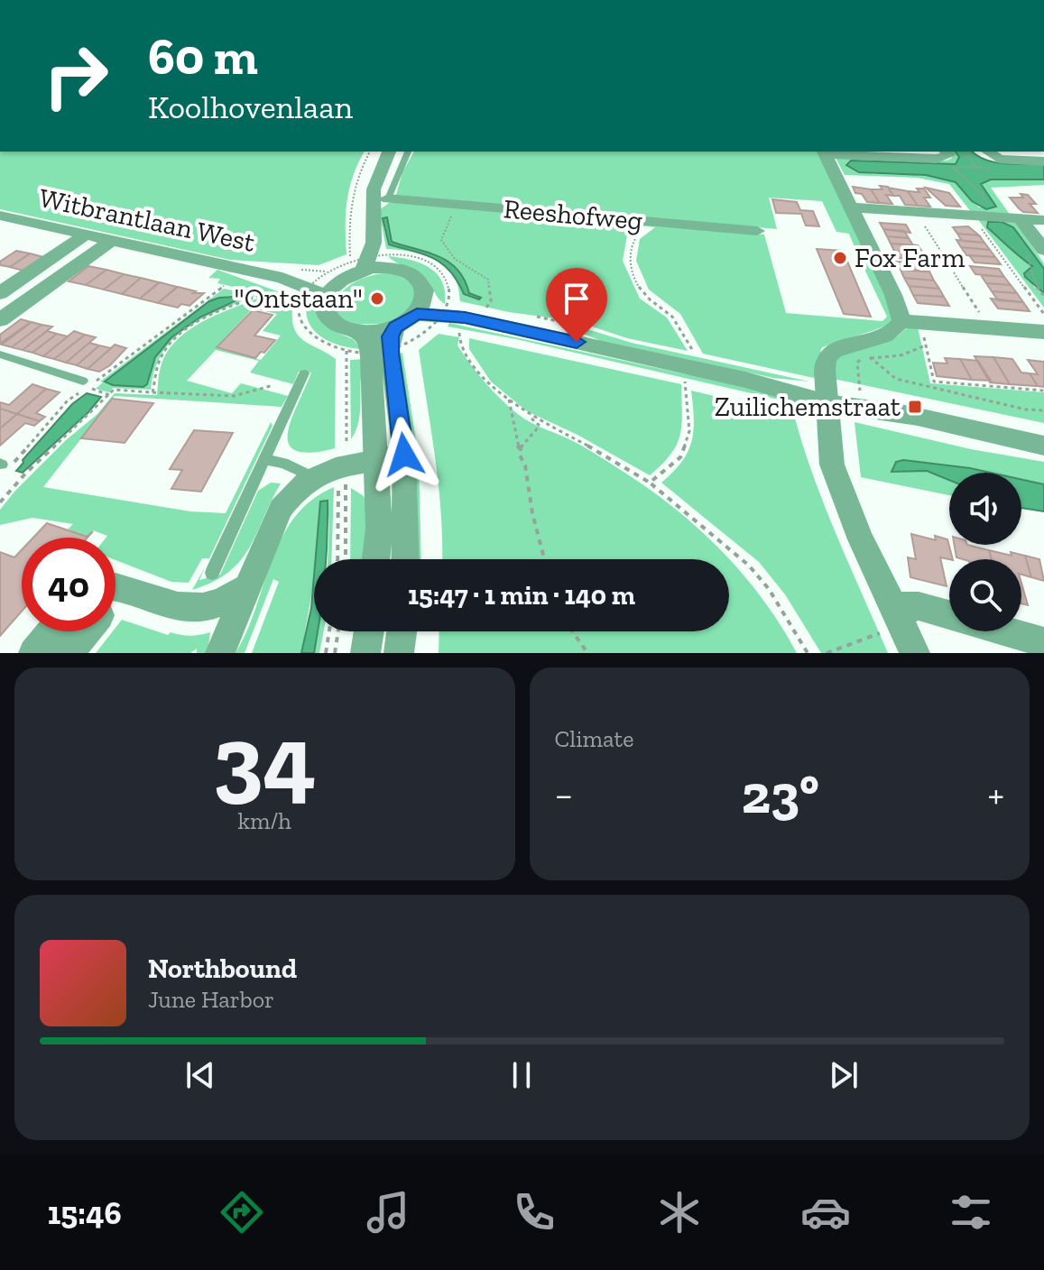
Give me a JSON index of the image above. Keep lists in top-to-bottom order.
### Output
{
  "streets": {
    "street": ["Reeshofweg", "Witbrantlaan West"]
  },
  "places": {
    "other": ["Fox Farm", "\"Ontstaan\""],
    "transit": ["Zuilichemstraat"]
  },
  "page": {
    "turn": ["60 m", "Koolhovenlaan"],
    "limit": "40",
    "trip": "15:47 · 1 min · 140 m",
    "tile": [
      ["34", "km/h"],
      "Climate"
    ],
    "heat": ["−", "23°", "+"],
    "song": ["Northbound", "June Harbor"],
    "tabs": "15:46"
  }
}
